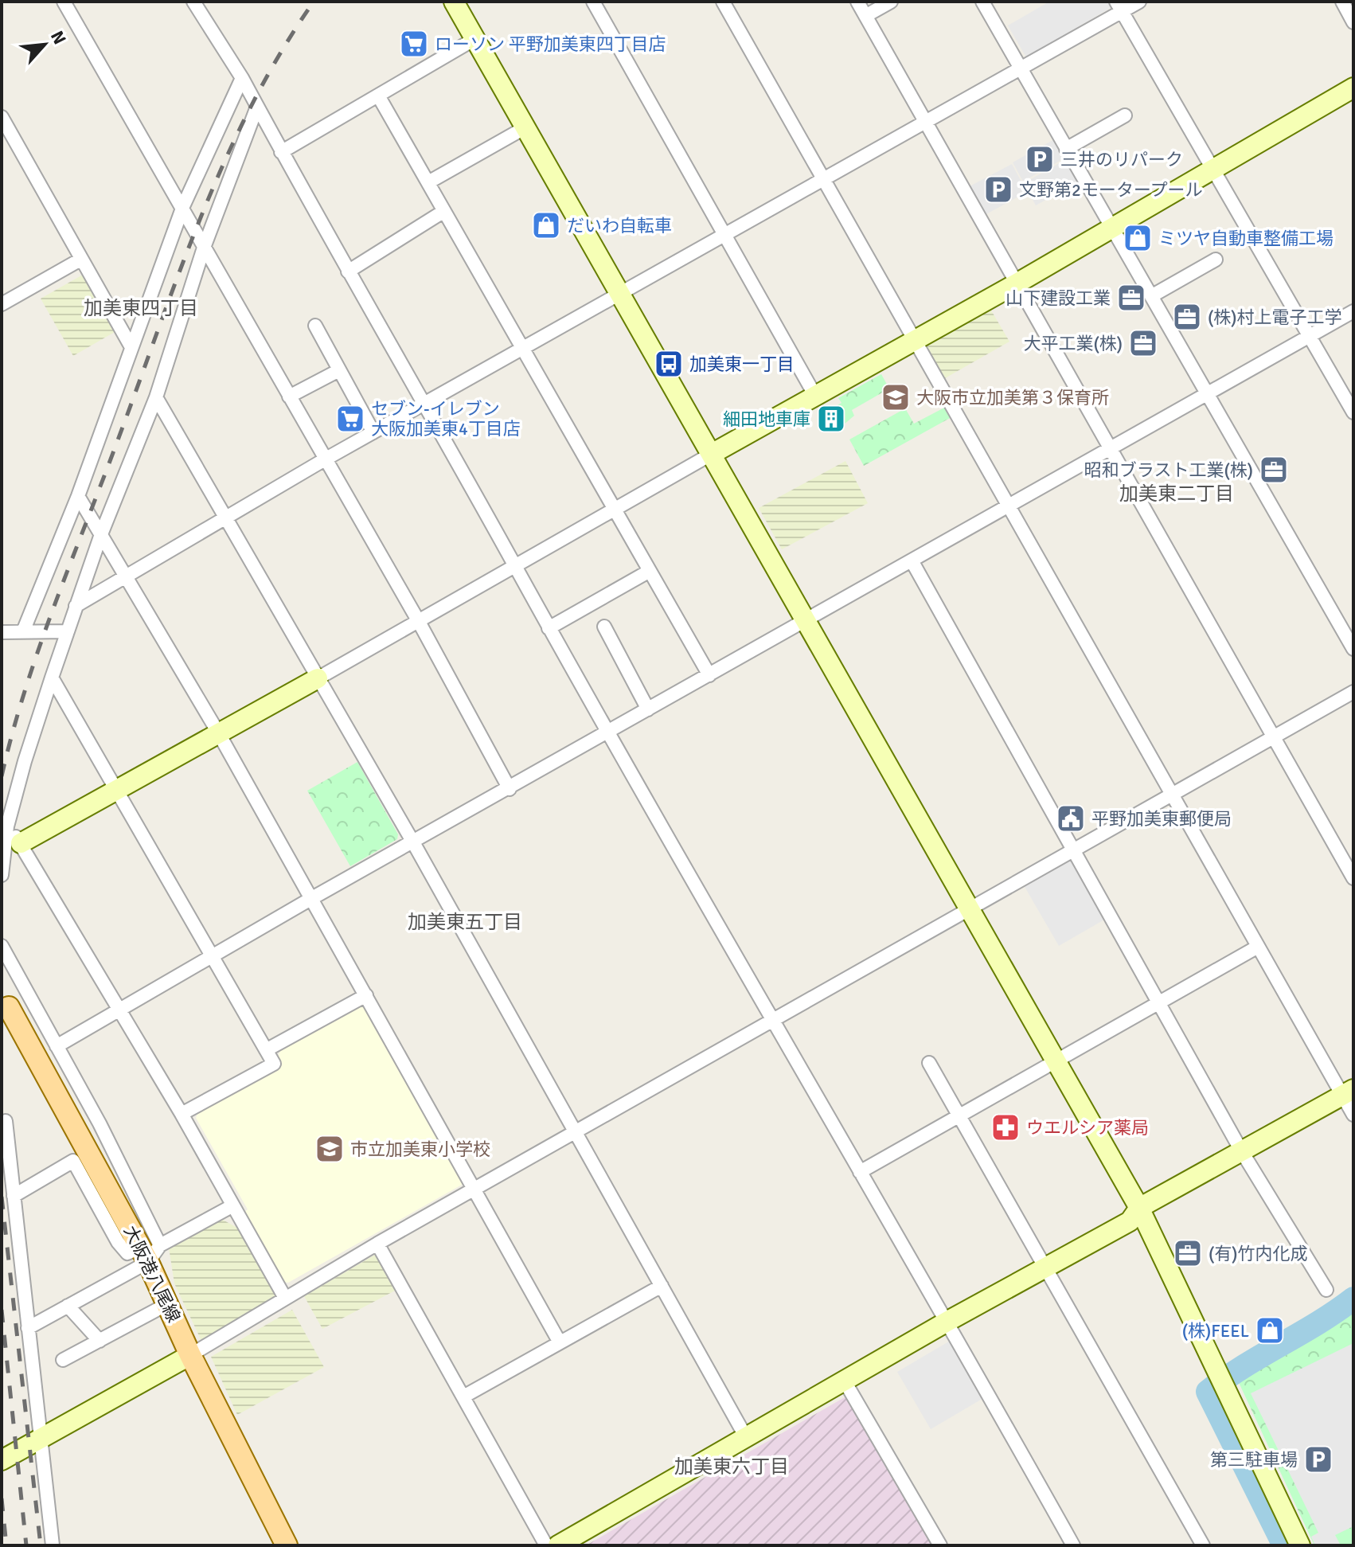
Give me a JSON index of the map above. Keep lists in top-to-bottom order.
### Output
{
  "streets": {
    "main road": ["大阪港八尾線"]
  },
  "districts": [
    "加美東四丁目",
    "加美東二丁目",
    "加美東五丁目",
    "加美東六丁目"
  ],
  "places": {
    "supermarket": ["ローソン 平野加美東四丁目店", "セブン-イレブン 大阪加美東4丁目店"],
    "parking": ["三井のリパーク", "文野第2モータープール", "第三駐車場"],
    "shop": ["だいわ自転車", "ミツヤ自動車整備工場", "(株)FEEL"],
    "office": [
      "山下建設工業",
      "(株)村上電子工学",
      "大平工業(株)",
      "昭和ブラスト工業(株)",
      "(有)竹内化成"
    ],
    "bus stop": ["加美東一丁目"],
    "school or university": ["大阪市立加美第３保育所", "市立加美東小学校"],
    "building": ["細田地車庫"],
    "public building": ["平野加美東郵便局"],
    "pharmacy": ["ウエルシア薬局"]
  },
  "north": "top right"
}
